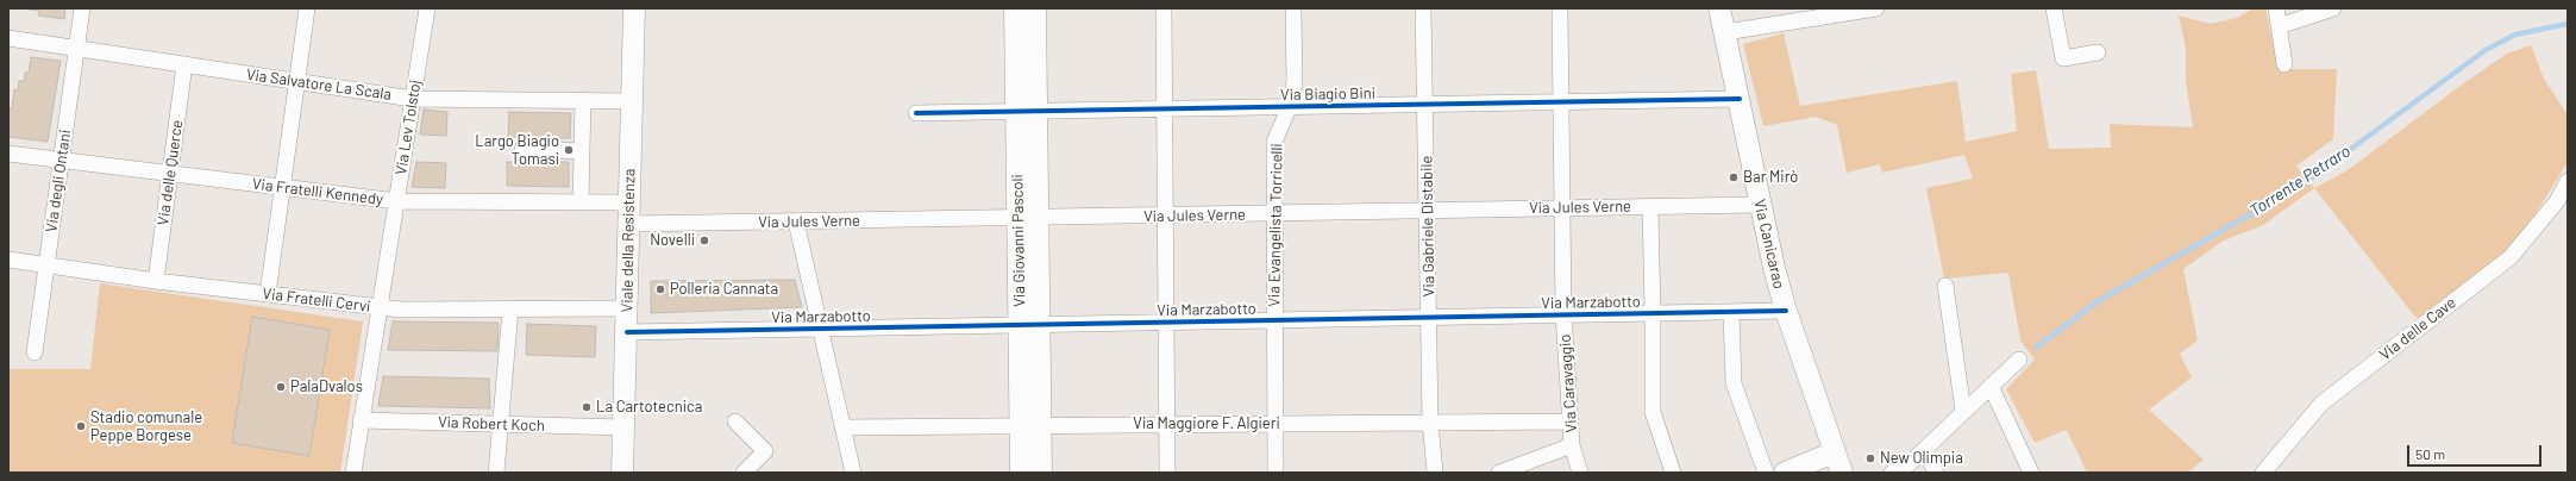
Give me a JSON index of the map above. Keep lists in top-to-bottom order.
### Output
{
  "streets": {
    "street": [
      "Via Salvatore La Scala",
      "Via Biagio Bini",
      "Via Lev Tolstoj",
      "Via delle Querce",
      "Via degli Ontani",
      "Via Fratelli Kennedy",
      "Via Jules Verne",
      "Via Evangelista Torricelli",
      "Via Gabriele Distabile",
      "Viale della Resistenza",
      "Via Giovanni Pascoli",
      "Via Canicarao",
      "Via Fratelli Cervi",
      "Via Marzabotto",
      "Via delle Cave",
      "Via Caravaggio",
      "Via Robert Koch",
      "Via Maggiore F. Algieri"
    ]
  },
  "crossings": [
    ["Via Salvatore La Scala", "Via Lev Tolstoj"],
    ["Via Salvatore La Scala", "Via delle Querce"],
    ["Via Salvatore La Scala", "Via degli Ontani"],
    ["Via Salvatore La Scala", "Viale della Resistenza"],
    ["Via Biagio Bini", "Via Evangelista Torricelli"],
    ["Via Biagio Bini", "Via Gabriele Distabile"],
    ["Via Biagio Bini", "Via Giovanni Pascoli"],
    ["Via Biagio Bini", "Via Canicarao"],
    ["Via Biagio Bini", "Via Caravaggio"],
    ["Via Lev Tolstoj", "Via Fratelli Kennedy"],
    ["Via Lev Tolstoj", "Via Fratelli Cervi"],
    ["Via Lev Tolstoj", "Via Robert Koch"],
    ["Via delle Querce", "Via Fratelli Kennedy"],
    ["Via delle Querce", "Via Fratelli Cervi"],
    ["Via degli Ontani", "Via Fratelli Kennedy"],
    ["Via degli Ontani", "Via Fratelli Cervi"],
    ["Via Fratelli Kennedy", "Viale della Resistenza"],
    ["Via Jules Verne", "Via Evangelista Torricelli"],
    ["Via Jules Verne", "Via Gabriele Distabile"],
    ["Via Jules Verne", "Viale della Resistenza"],
    ["Via Jules Verne", "Via Giovanni Pascoli"],
    ["Via Jules Verne", "Via Canicarao"],
    ["Via Jules Verne", "Via Caravaggio"],
    ["Via Evangelista Torricelli", "Via Marzabotto"],
    ["Via Evangelista Torricelli", "Via Maggiore F. Algieri"],
    ["Via Gabriele Distabile", "Via Marzabotto"],
    ["Via Gabriele Distabile", "Via Maggiore F. Algieri"],
    ["Viale della Resistenza", "Via Fratelli Cervi"],
    ["Viale della Resistenza", "Via Marzabotto"],
    ["Viale della Resistenza", "Via Robert Koch"],
    ["Via Giovanni Pascoli", "Via Marzabotto"],
    ["Via Giovanni Pascoli", "Via Maggiore F. Algieri"],
    ["Via Canicarao", "Via Marzabotto"],
    ["Via Marzabotto", "Via Caravaggio"],
    ["Via Caravaggio", "Via Maggiore F. Algieri"]
  ],
  "water": ["Torrente Petraro"],
  "places": [
    "Largo Biagio Tomasi",
    "Bar Mirò",
    "Novelli",
    "Polleria Cannata",
    "PalaDvalos",
    "La Cartotecnica",
    "Stadio comunale Peppe Borgese",
    "New Olimpia"
  ],
  "scale_bar": "50 m"
}
